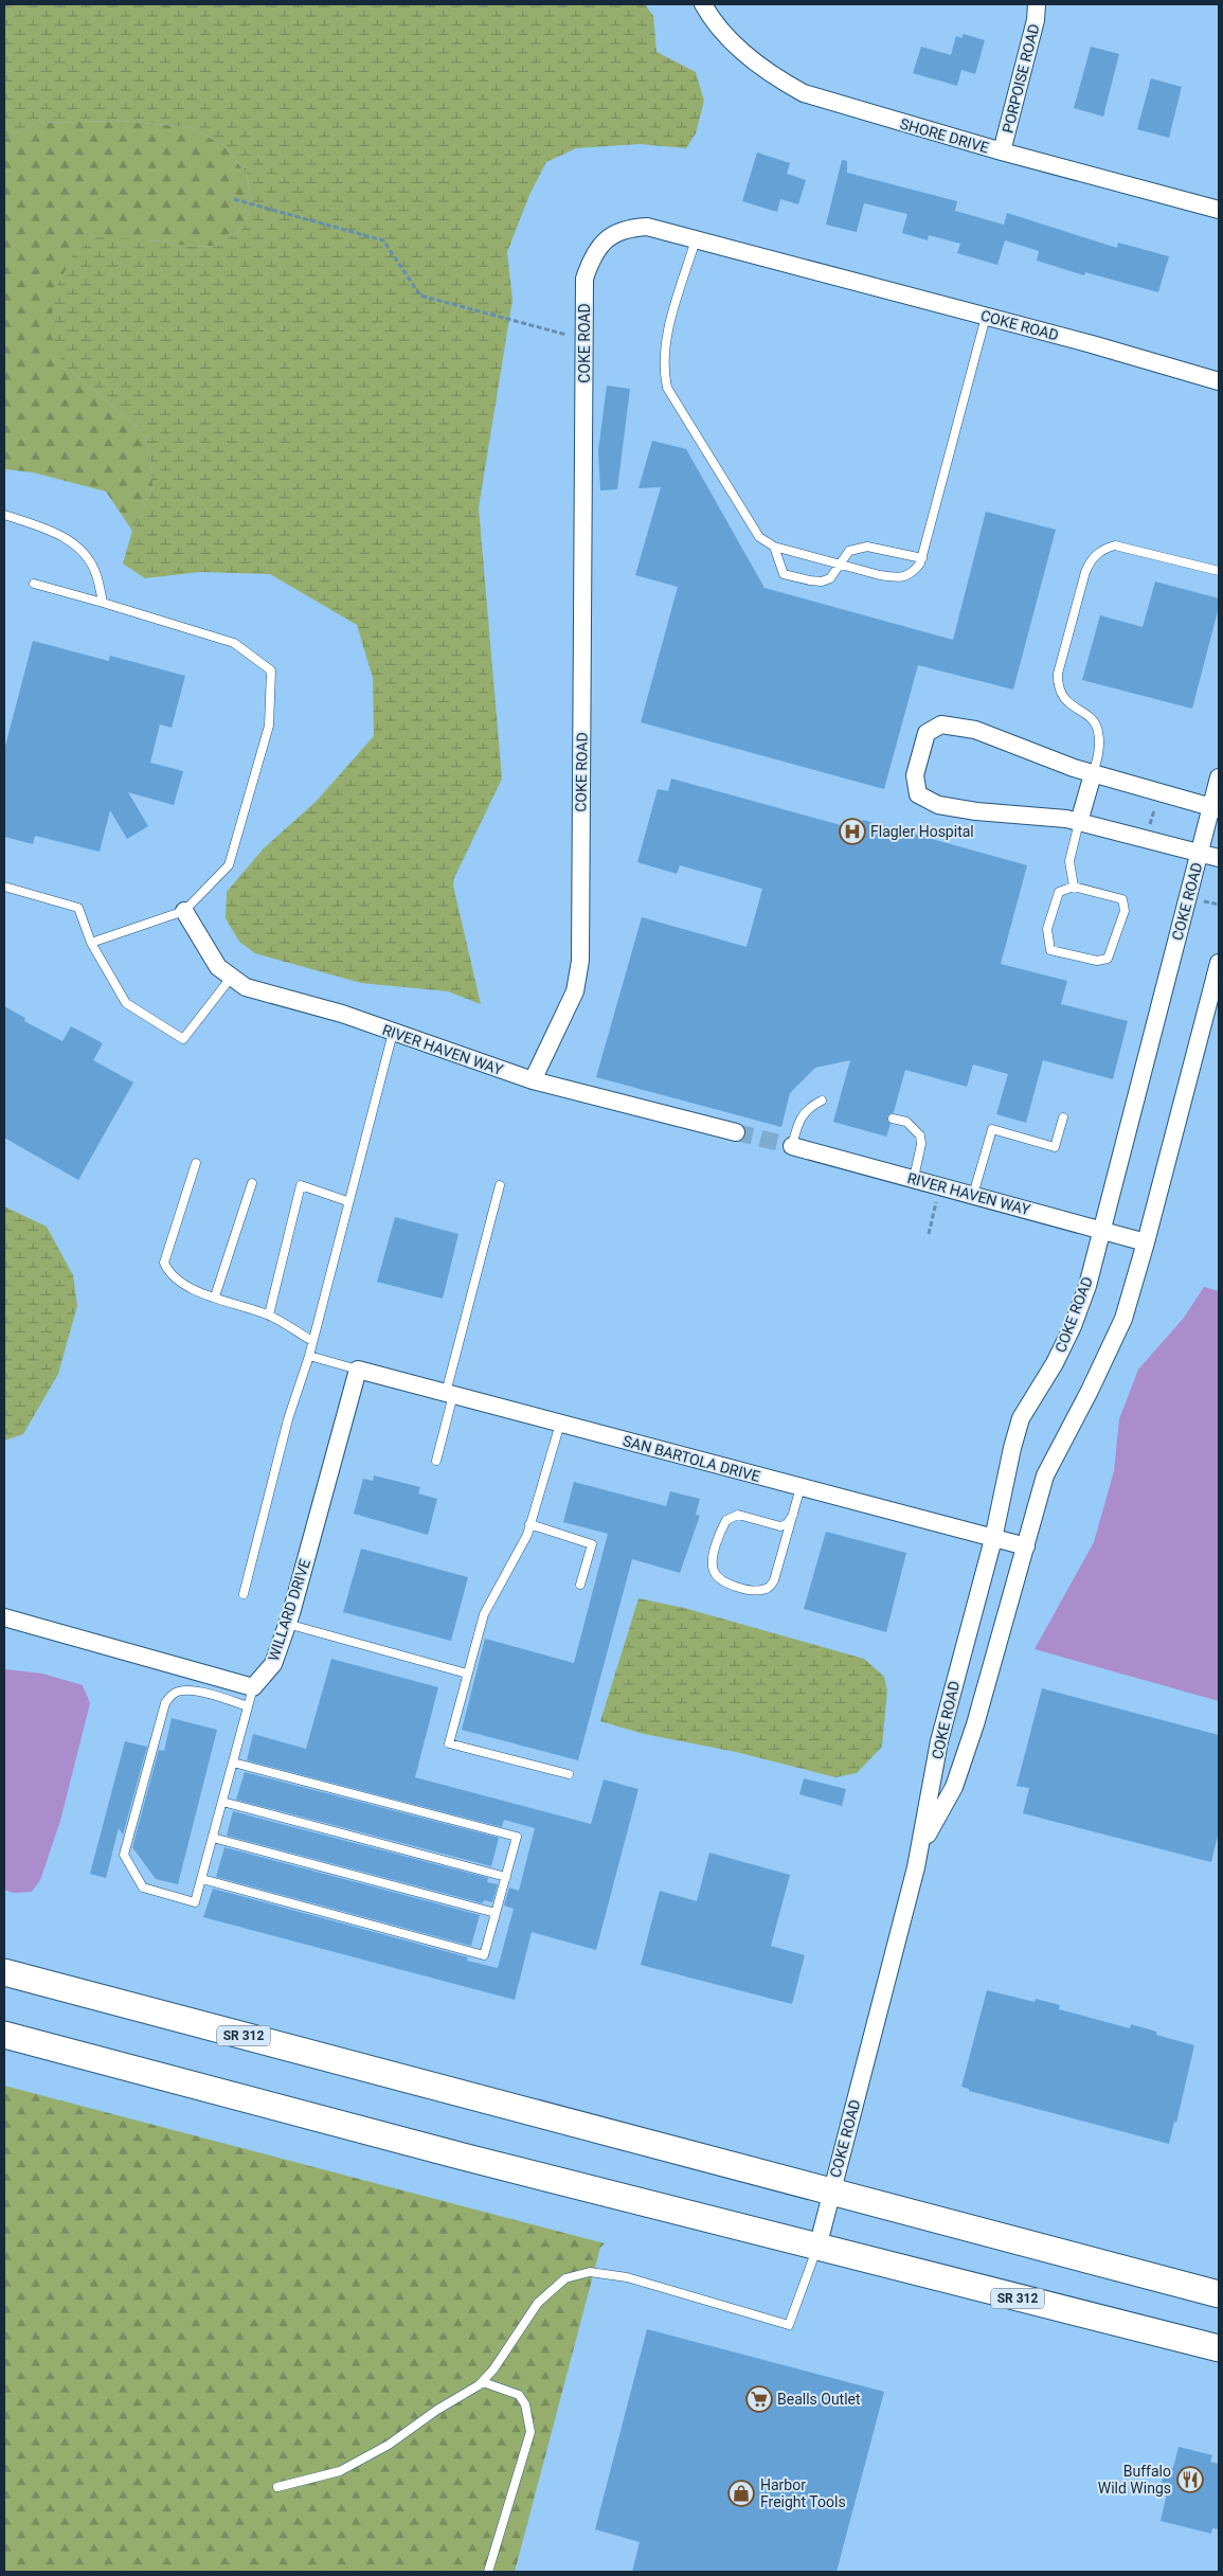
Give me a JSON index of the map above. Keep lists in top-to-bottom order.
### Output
{
  "streets": {
    "main road": ["SR 312"],
    "street": [
      "PORPOISE ROAD",
      "SHORE DRIVE",
      "COKE ROAD",
      "RIVER HAVEN WAY",
      "SAN BARTOLA DRIVE",
      "WILLARD DRIVE"
    ]
  },
  "crossings": [
    ["PORPOISE ROAD", "SHORE DRIVE"],
    ["COKE ROAD", "RIVER HAVEN WAY"],
    ["COKE ROAD", "SAN BARTOLA DRIVE"],
    ["COKE ROAD", "SR 312"],
    ["SAN BARTOLA DRIVE", "WILLARD DRIVE"]
  ],
  "places": {
    "hospital": ["Flagler Hospital"],
    "supermarket": ["Bealls Outlet"],
    "restaurant": ["Buffalo Wild Wings"],
    "shop": ["Harbor Freight Tools"]
  }
}
